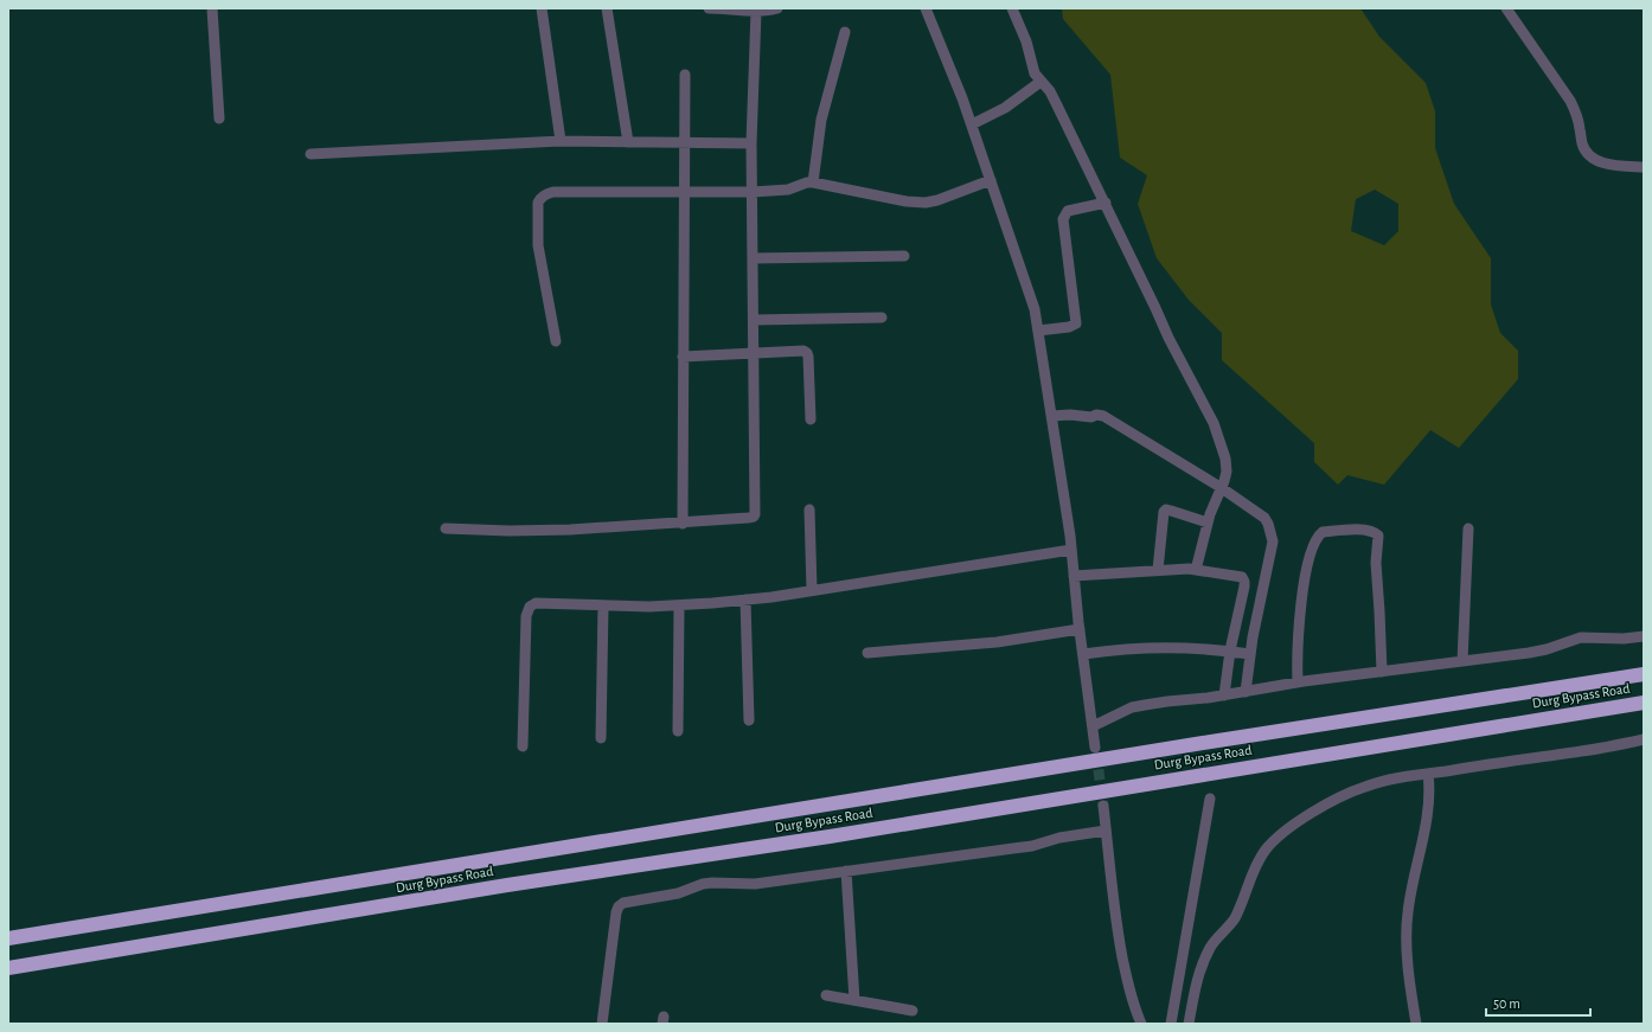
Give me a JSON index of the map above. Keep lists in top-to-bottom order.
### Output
{
  "streets": {
    "highway": ["Durg Bypass Road"]
  },
  "scale_bar": "50 m"
}
